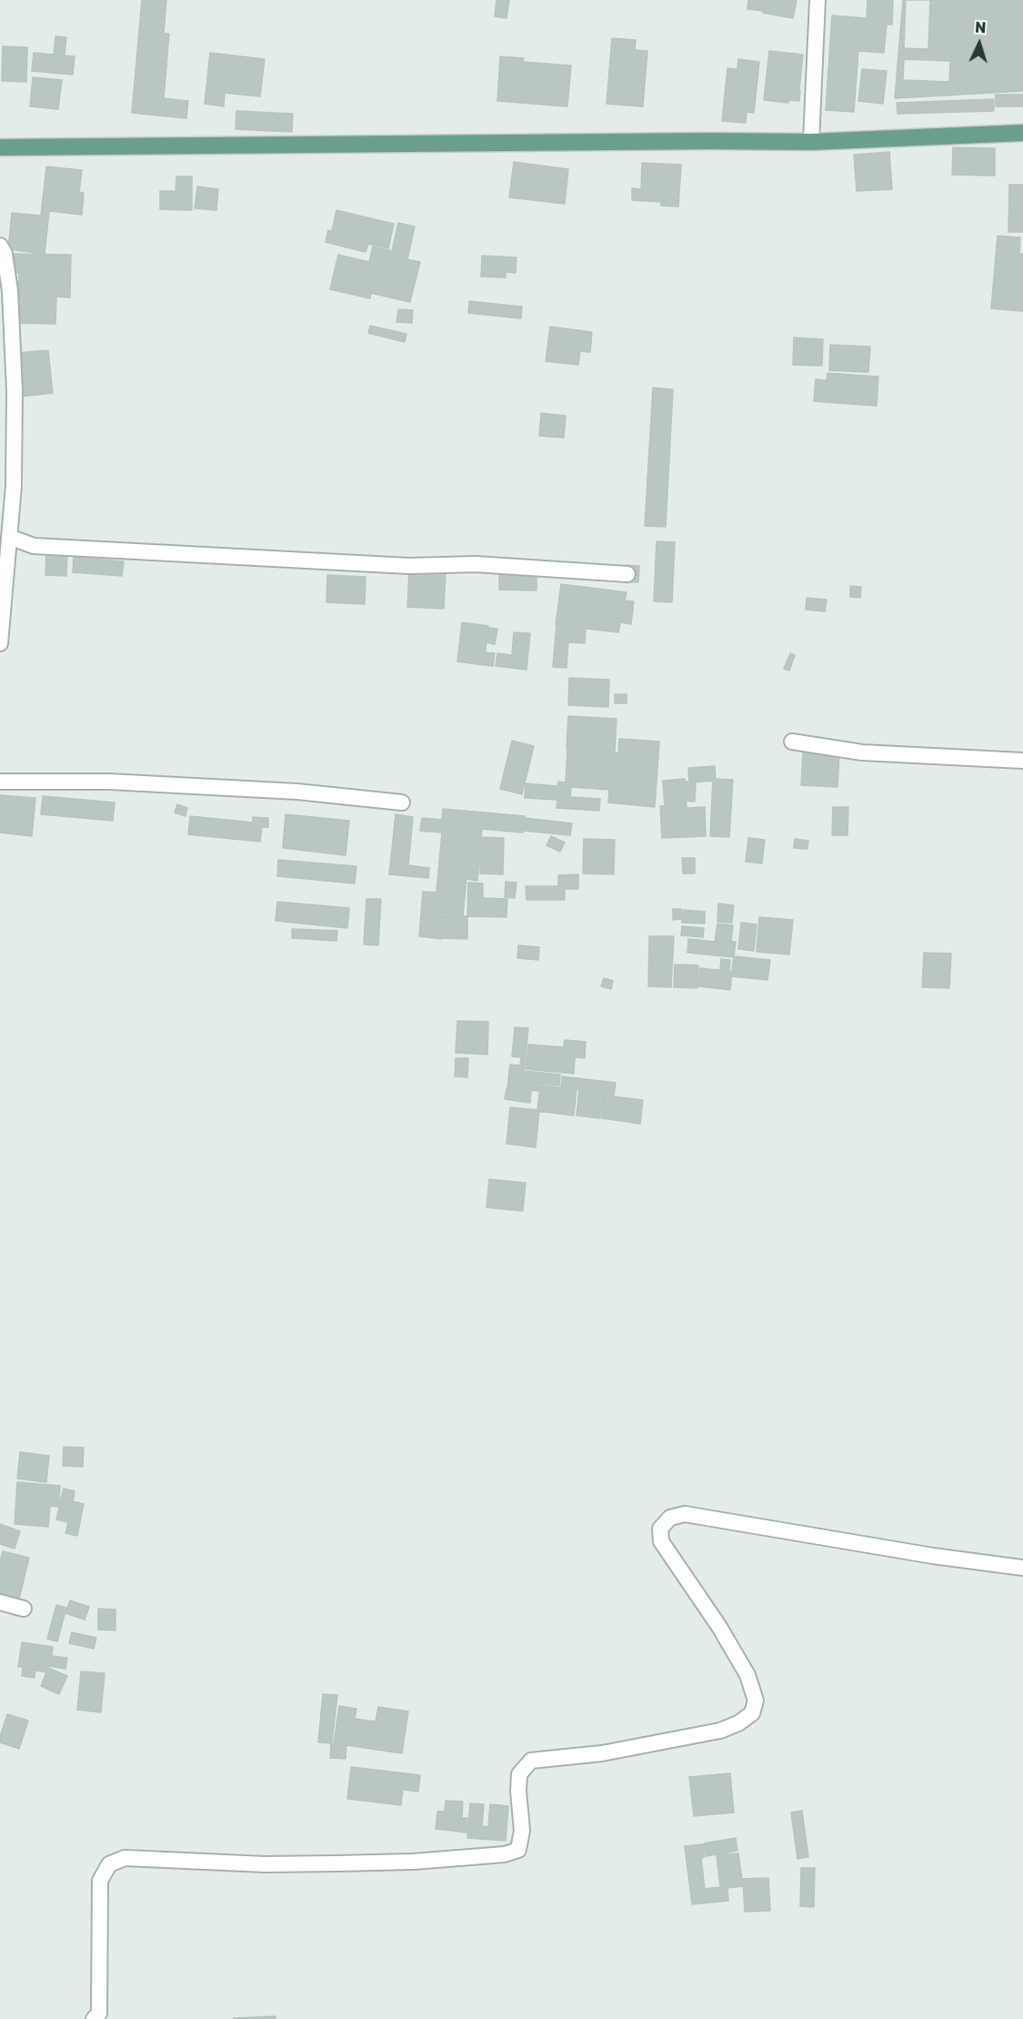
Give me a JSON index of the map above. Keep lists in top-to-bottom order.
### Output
{
  "north": "top"
}
